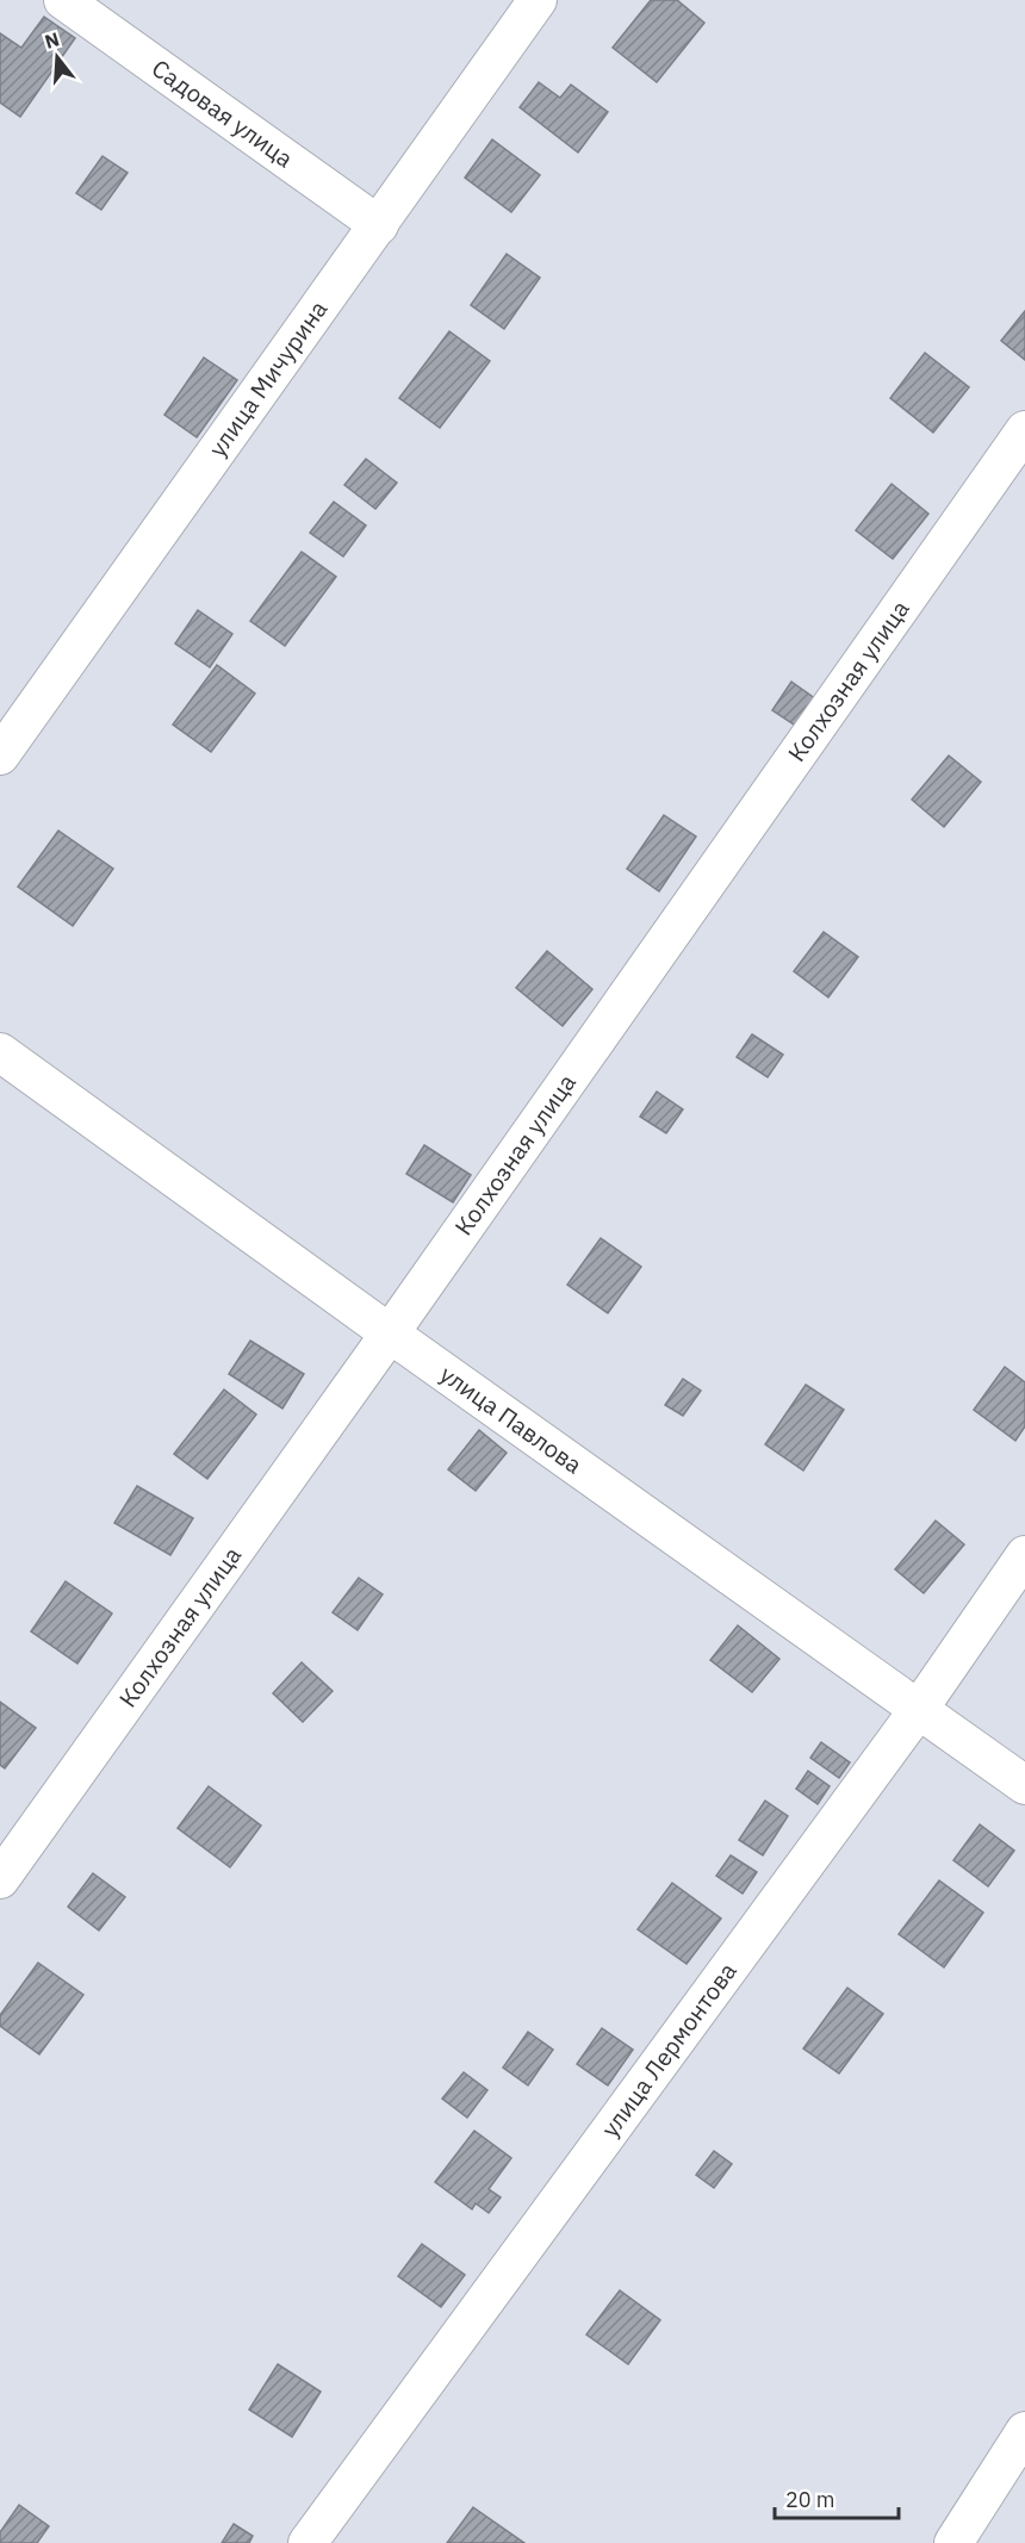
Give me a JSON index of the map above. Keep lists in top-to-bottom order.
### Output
{
  "streets": {
    "street": [
      "Садовая улица",
      "улица Мичурина",
      "Колхозная улица",
      "улица Павлова",
      "улица Лермонтова"
    ]
  },
  "crossings": [
    ["Садовая улица", "улица Мичурина"],
    ["Колхозная улица", "улица Павлова"],
    ["улица Павлова", "улица Лермонтова"]
  ],
  "scale_bar": "20 m",
  "north": "top"
}
